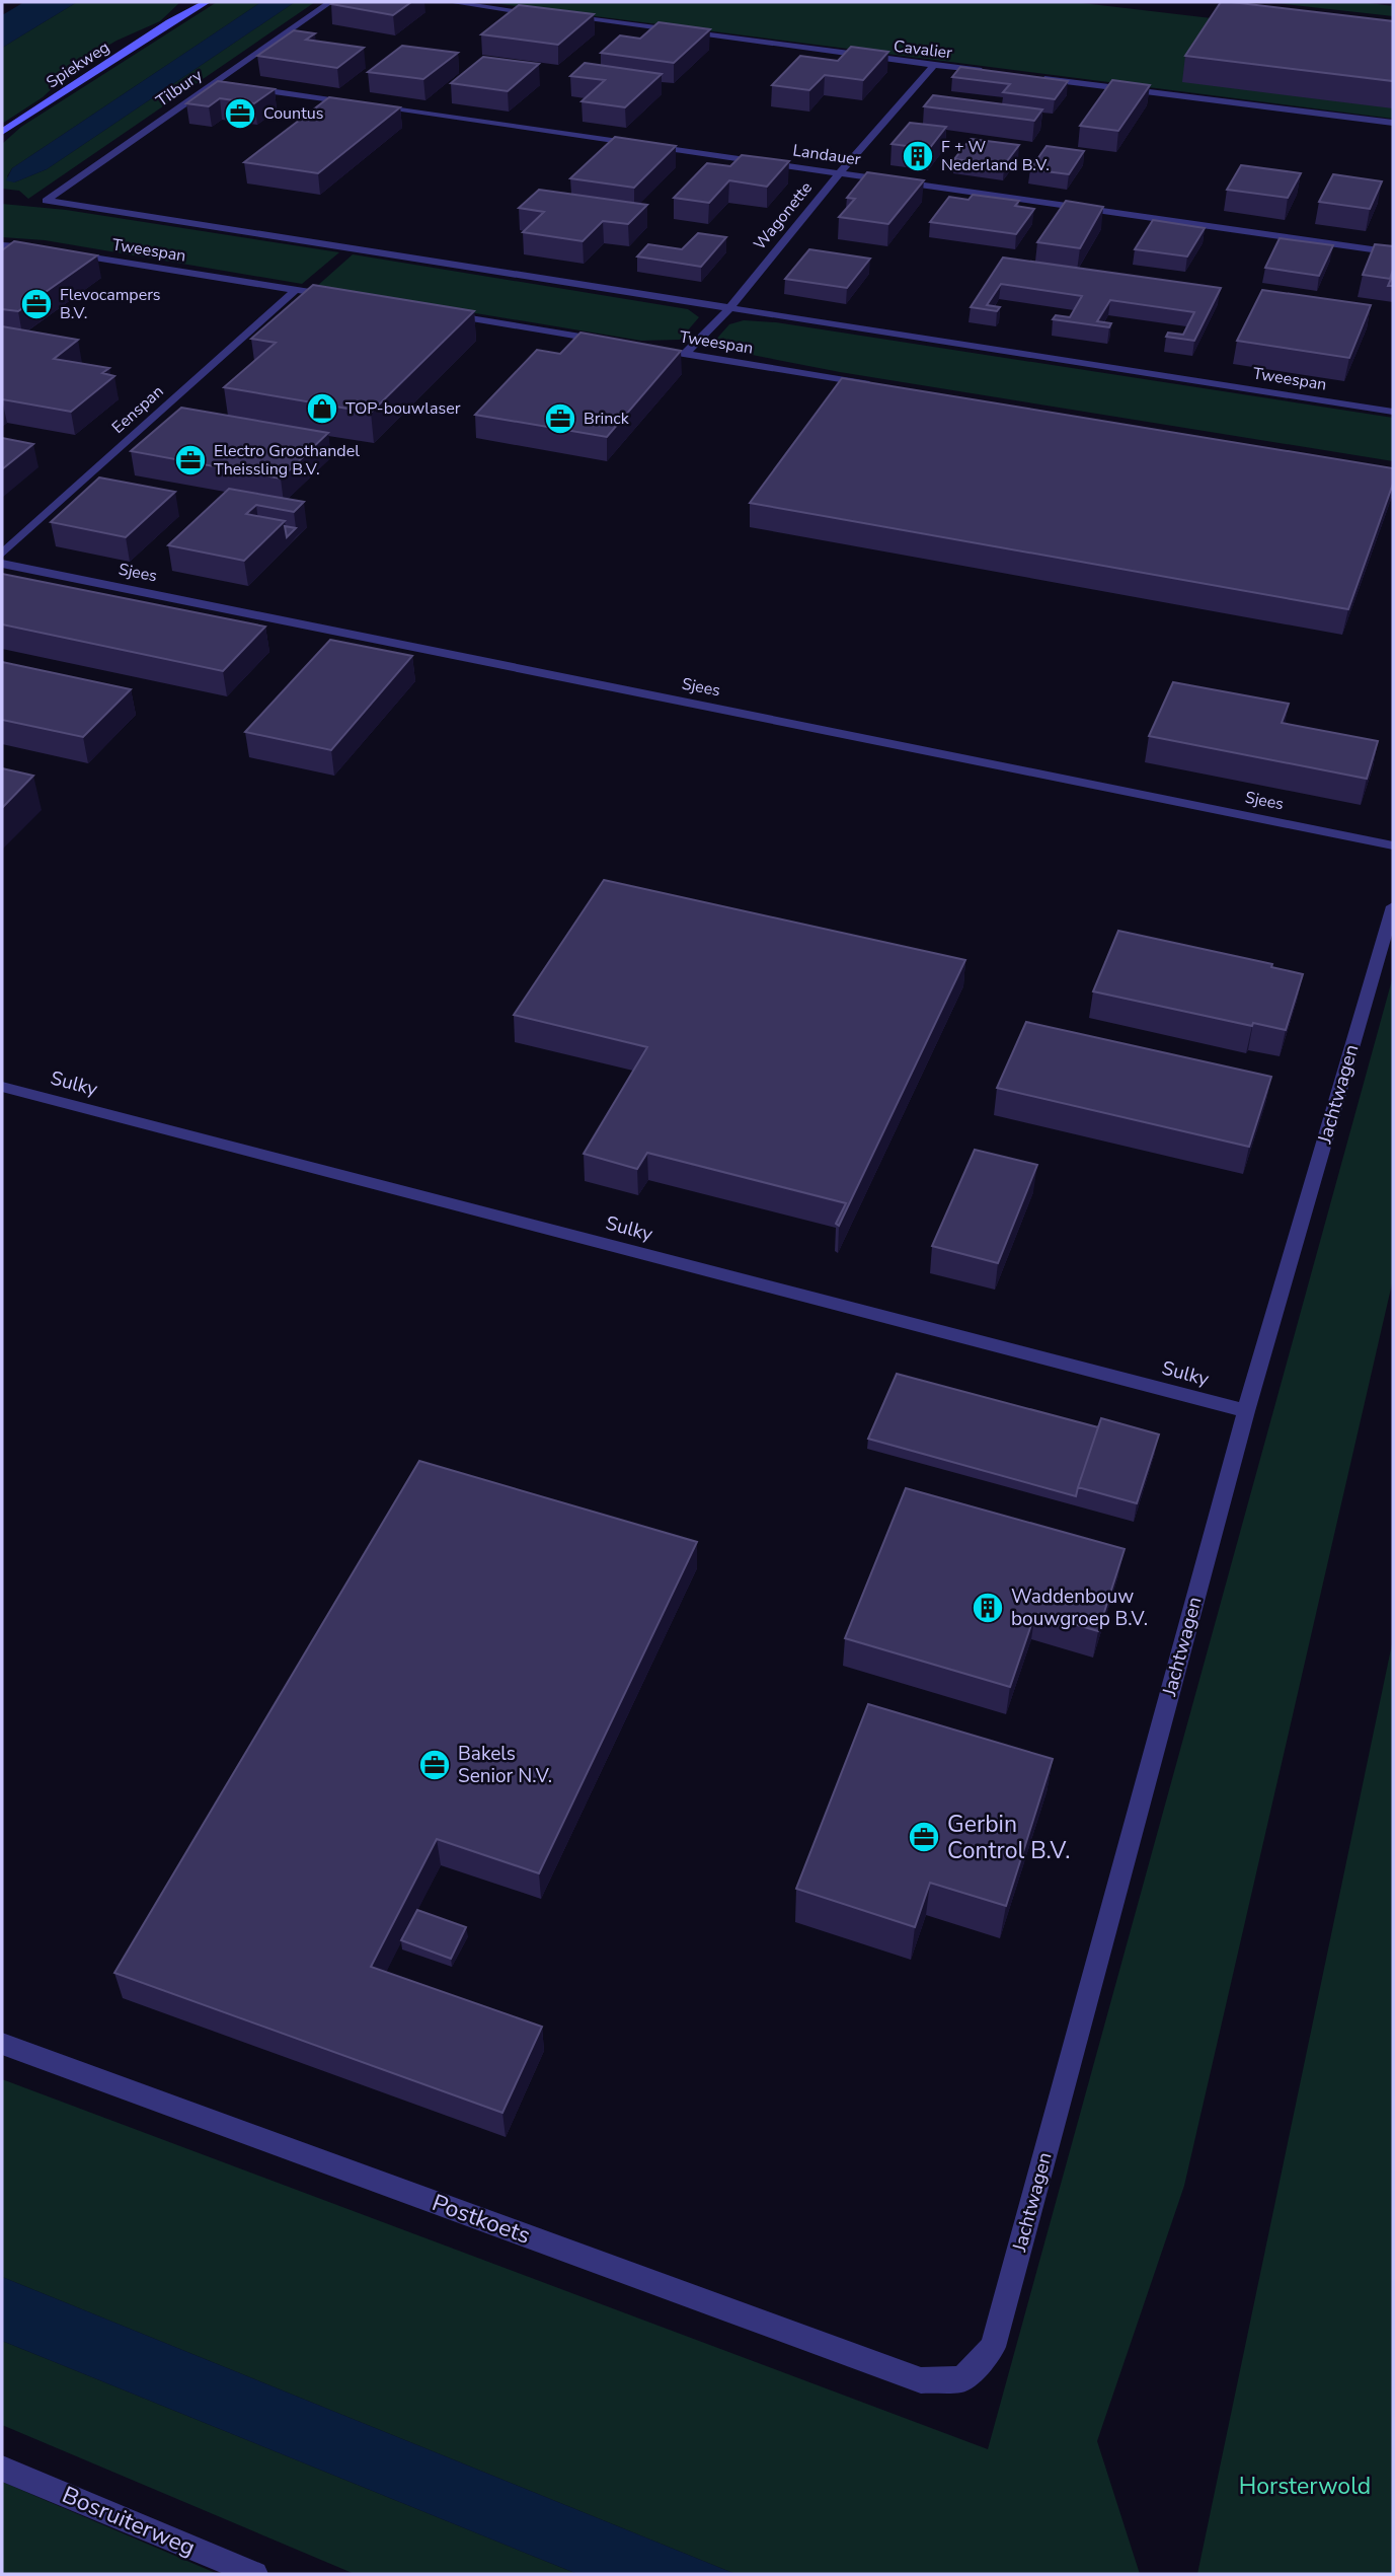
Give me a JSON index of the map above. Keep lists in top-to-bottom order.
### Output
{
  "streets": {
    "main road": ["Spiekweg"],
    "street": [
      "Cavalier",
      "Tilbury",
      "Landauer",
      "Wagonette",
      "Tweespan",
      "Eenspan",
      "Sjees",
      "Sulky",
      "Jachtwagen",
      "Postkoets",
      "Bosruiterweg"
    ]
  },
  "crossings": [
    ["Cavalier", "Wagonette"],
    ["Tilbury", "Landauer"],
    ["Tilbury", "Tweespan"],
    ["Landauer", "Wagonette"],
    ["Wagonette", "Tweespan"],
    ["Tweespan", "Eenspan"],
    ["Sulky", "Jachtwagen"],
    ["Jachtwagen", "Postkoets"]
  ],
  "parks": ["Horsterwold"],
  "places": {
    "office": [
      "Countus",
      "Flevocampers B.V.",
      "Brinck",
      "Electro Groothandel Theissling B.V.",
      "Bakels Senior N.V.",
      "Gerbin Control B.V."
    ],
    "building": ["F + W Nederland B.V.", "Waddenbouw bouwgroep B.V."],
    "shop": ["TOP-bouwlaser"]
  }
}
